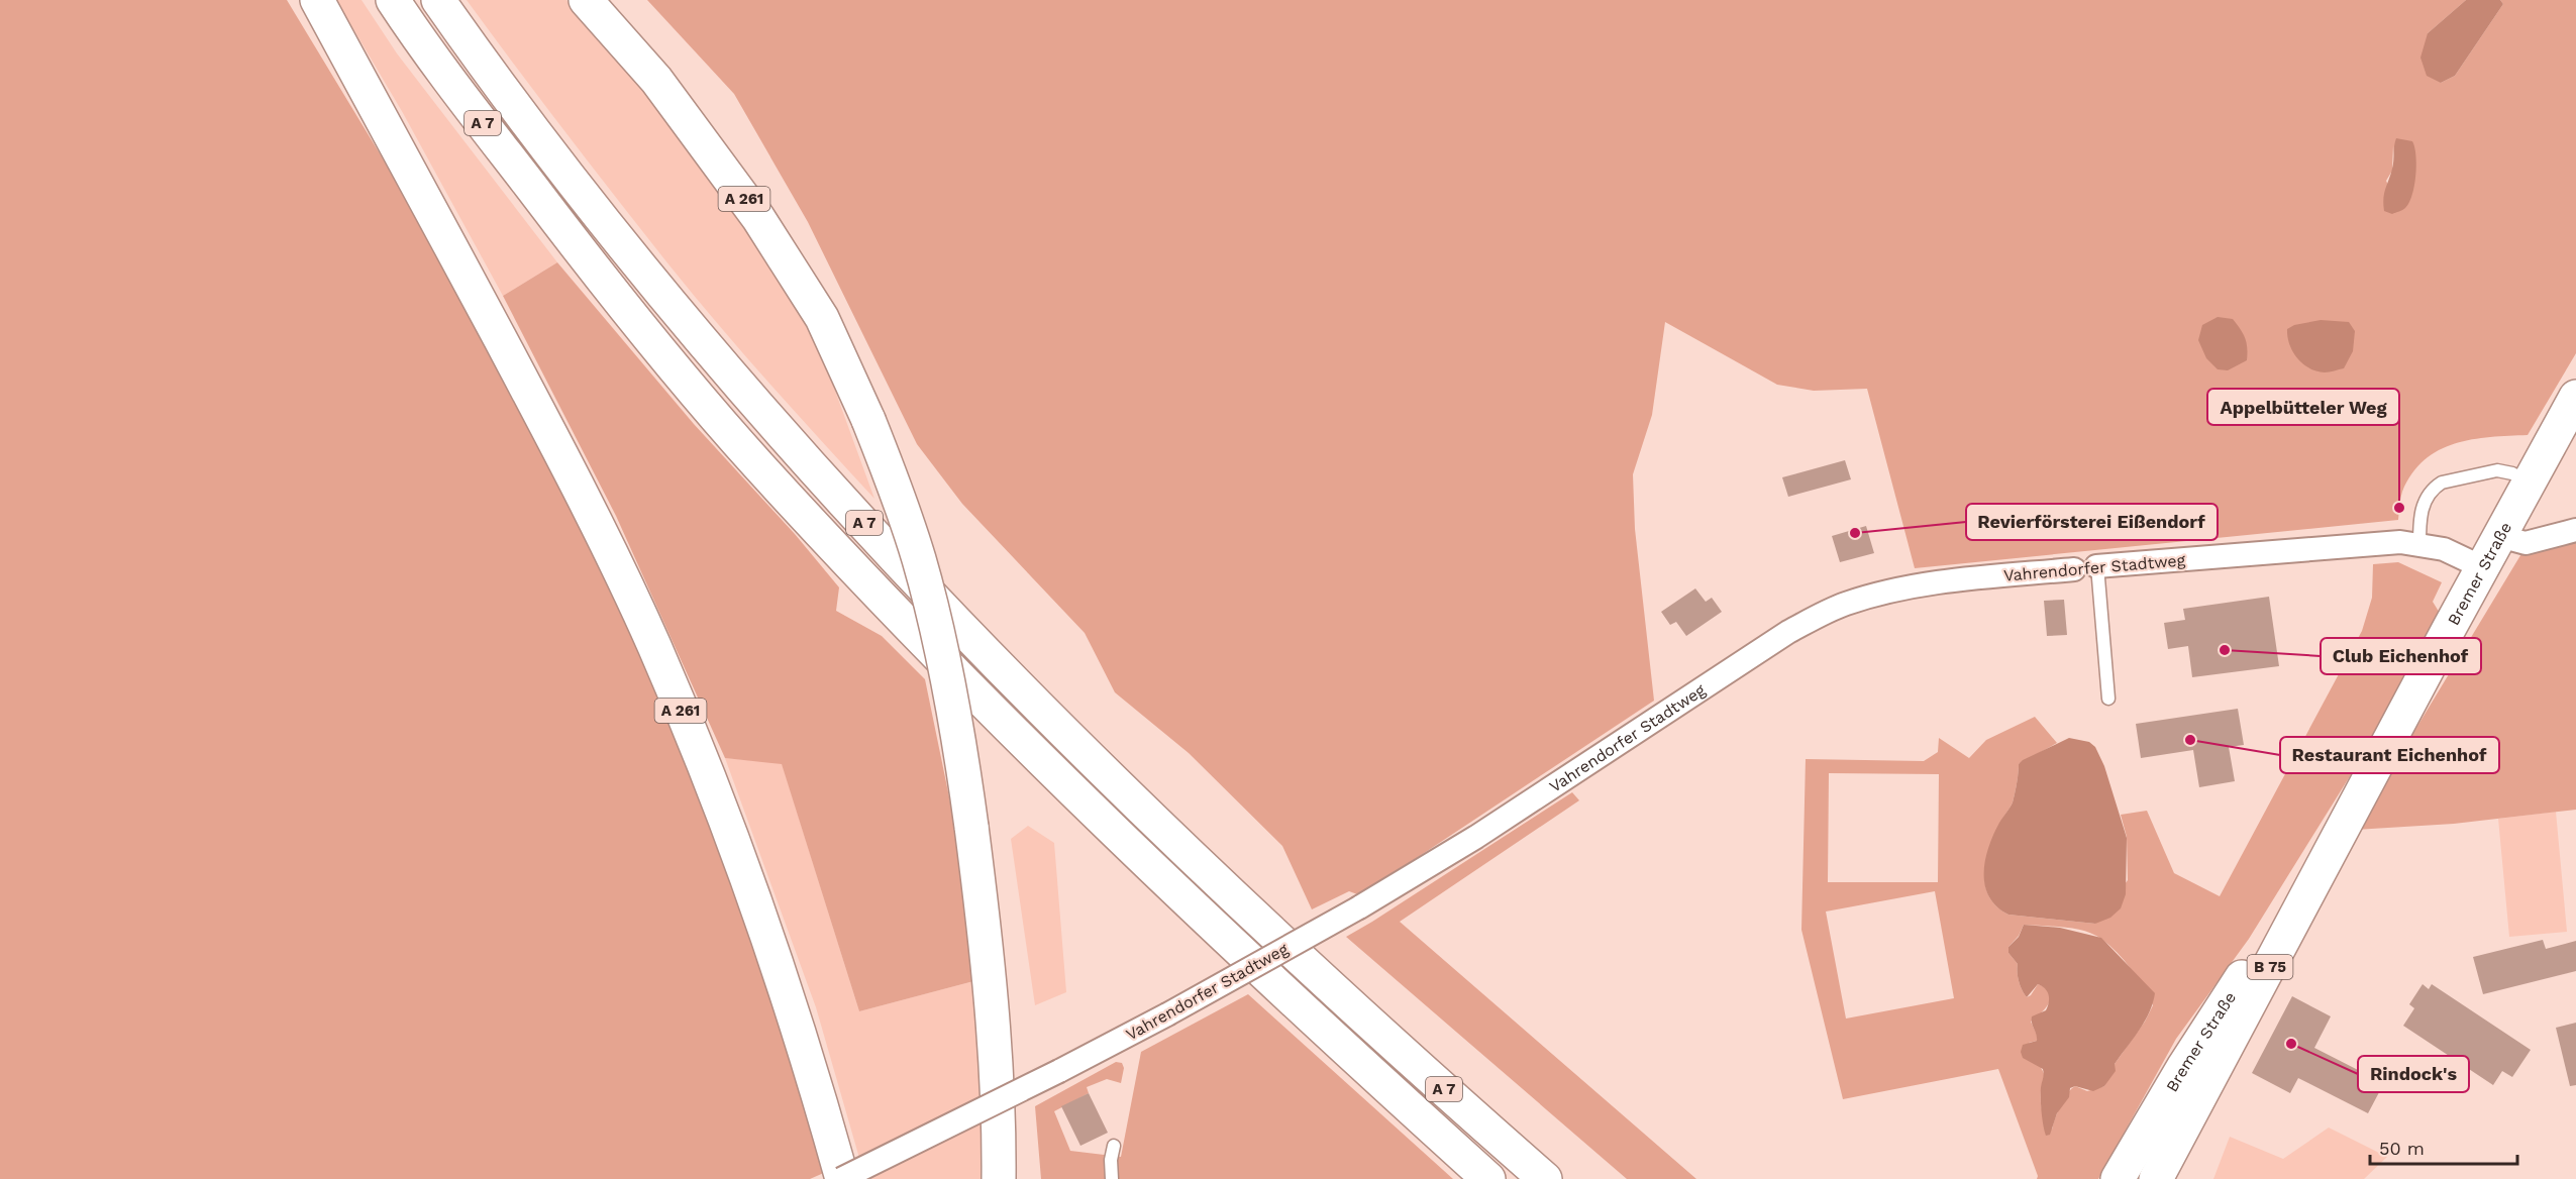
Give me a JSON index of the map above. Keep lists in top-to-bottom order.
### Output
{
  "streets": {
    "main road": [
      "A 7",
      "A 261",
      "Bremer Straße",
      "B 75"
    ],
    "street": ["Vahrendorfer Stadtweg"]
  },
  "crossings": [
    ["A 261", "Vahrendorfer Stadtweg"],
    ["Vahrendorfer Stadtweg", "Bremer Straße"]
  ],
  "places": [
    "Appelbütteler Weg",
    "Revierförsterei Eißendorf",
    "Club Eichenhof",
    "Restaurant Eichenhof",
    "Rindock's"
  ],
  "scale_bar": "50 m"
}
